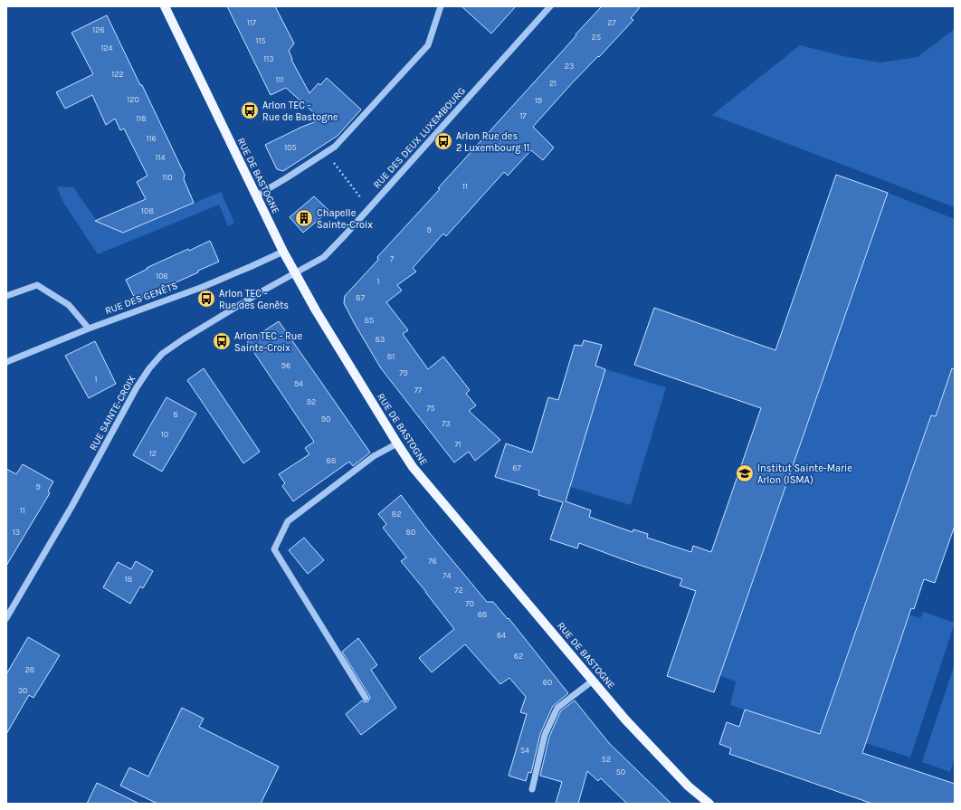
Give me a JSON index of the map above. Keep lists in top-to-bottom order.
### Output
{
  "streets": {
    "main road": ["RUE DE BASTOGNE"],
    "street": ["RUE DES DEUX LUXEMBOURG", "RUE DES GENÊTS", "RUE SAINTE-CROIX"]
  },
  "crossings": [
    ["RUE DES DEUX LUXEMBOURG", "RUE DE BASTOGNE"],
    ["RUE DES DEUX LUXEMBOURG", "RUE SAINTE-CROIX"],
    ["RUE DE BASTOGNE", "RUE DES GENÊTS"],
    ["RUE DE BASTOGNE", "RUE SAINTE-CROIX"]
  ],
  "places": {
    "bus stop": [
      "Arlon TEC - Rue de Bastogne",
      "Arlon Rue des 2 Luxembourg 11",
      "Arlon TEC - Rue des Genêts",
      "Arlon TEC - Rue Sainte-Croix"
    ],
    "building": ["Chapelle Sainte-Croix"],
    "school or university": ["Institut Sainte-Marie Arlon (ISMA)"]
  },
  "house_numbers": [
    "117",
    "27",
    "126",
    "25",
    "115",
    "124",
    "113",
    "23",
    "122",
    "111",
    "21",
    "120",
    "19",
    "17",
    "118",
    "116",
    "105",
    "114",
    "110",
    "11",
    "108",
    "9",
    "7",
    "106",
    "1",
    "87",
    "85",
    "83",
    "81",
    "96",
    "79",
    "1",
    "94",
    "77",
    "92",
    "75",
    "8",
    "90",
    "73",
    "10",
    "71",
    "12",
    "88",
    "67",
    "9",
    "11",
    "82",
    "13",
    "80",
    "76",
    "74",
    "18",
    "72",
    "70",
    "68",
    "64",
    "62",
    "28",
    "60",
    "30",
    "54",
    "52",
    "50"
  ]
}
